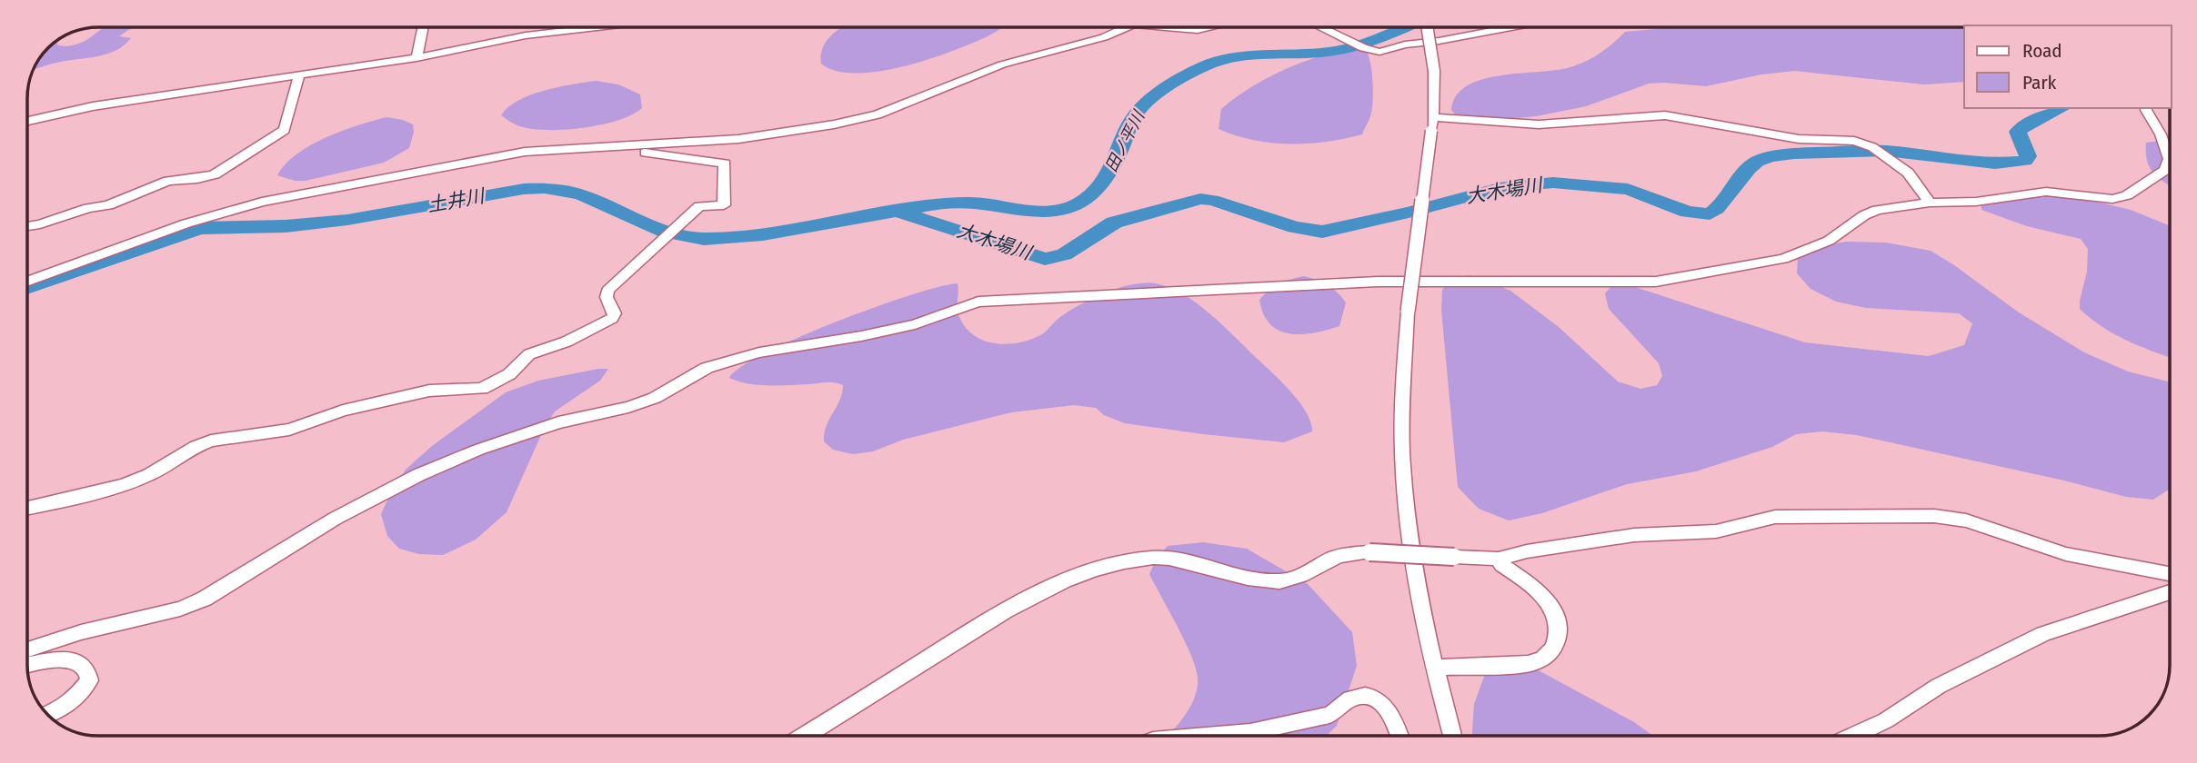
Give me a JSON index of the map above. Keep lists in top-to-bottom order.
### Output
{
  "water": ["田ノ平川", "大木場川", "土井川"],
  "legend": ["Road", "Park"]
}
